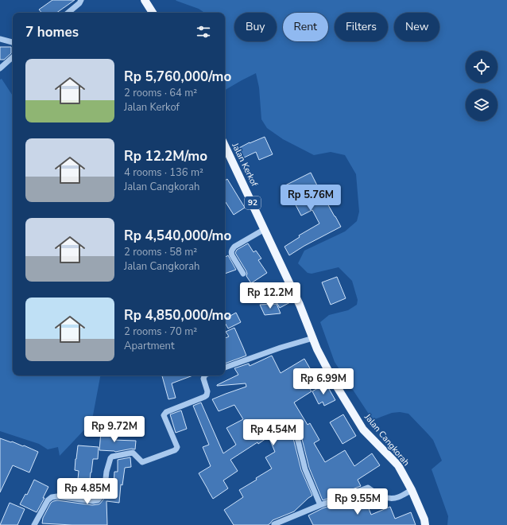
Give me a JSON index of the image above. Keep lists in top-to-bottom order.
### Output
{
  "streets": {
    "main road": ["Jalan Kerkof", "92", "Jalan Cangkorah"]
  },
  "crossings": [
    ["Jalan Kerkof", "Jalan Cangkorah"]
  ],
  "page": {
    "chip": [
      "Buy",
      "Rent",
      "Filters",
      "New"
    ],
    "heading": "7 homes",
    "list": [
      {
        "name": "Rp 5,760,000/mo",
        "note": "2 rooms · 64 m² · Jalan Kerkof"
      },
      {
        "name": "Rp 12.2M/mo",
        "note": "4 rooms · 136 m² · Jalan Cangkorah"
      },
      {
        "name": "Rp 4,540,000/mo",
        "note": "2 rooms · 58 m² · Jalan Cangkorah"
      },
      {
        "name": "Rp 4,850,000/mo",
        "note": "2 rooms · 70 m² · Apartment"
      }
    ],
    "price": [
      "Rp 5.76M",
      "Rp 12.2M",
      "Rp 6.99M",
      "Rp 9.72M",
      "Rp 4.54M",
      "Rp 4.85M",
      "Rp 9.55M"
    ]
  }
}
